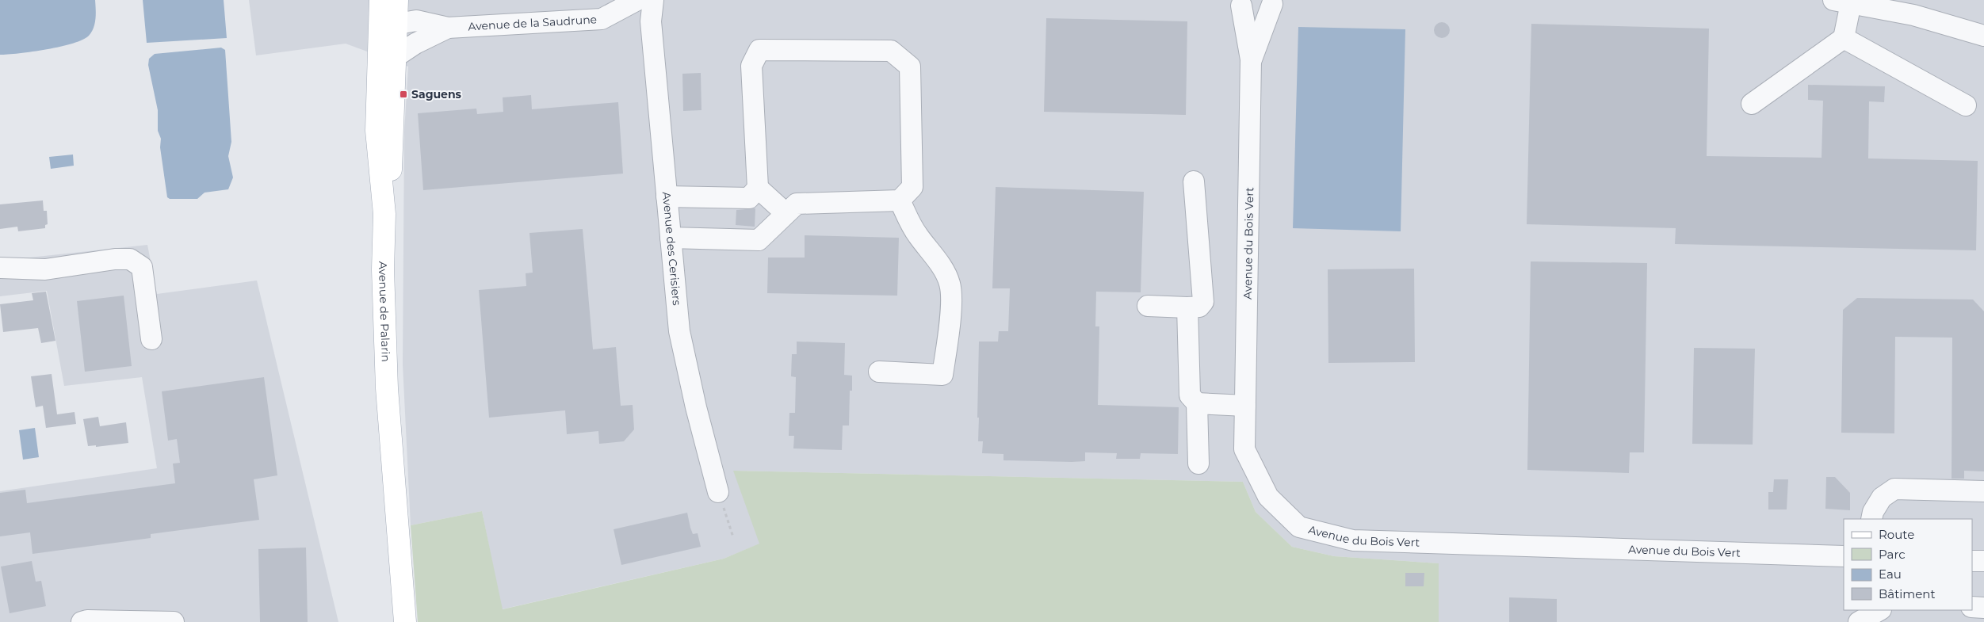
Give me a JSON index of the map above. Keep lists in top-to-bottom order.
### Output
{
  "streets": {
    "main road": ["Avenue de Palarin"],
    "street": ["Avenue de la Saudrune", "Avenue du Bois Vert", "Avenue des Cerisiers"]
  },
  "crossings": [
    ["Avenue de la Saudrune", "Avenue de Palarin"]
  ],
  "places": {
    "transit": ["Saguens"]
  },
  "legend": [
    "Route",
    "Parc",
    "Eau",
    "Bâtiment"
  ]
}
